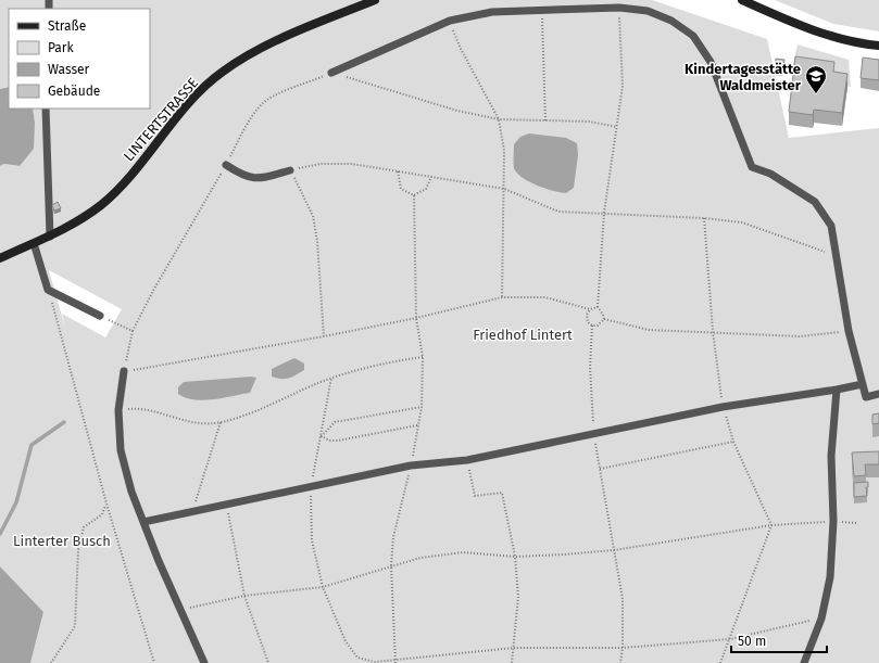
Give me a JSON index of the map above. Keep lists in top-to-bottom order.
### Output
{
  "streets": {
    "main road": ["LINTERTSTRASSE"]
  },
  "parks": ["Friedhof Lintert", "Linterter Busch"],
  "places": {
    "school or university": ["Kindertagesstätte Waldmeister"]
  },
  "legend": [
    "Straße",
    "Park",
    "Wasser",
    "Gebäude"
  ],
  "scale_bar": "50 m"
}
